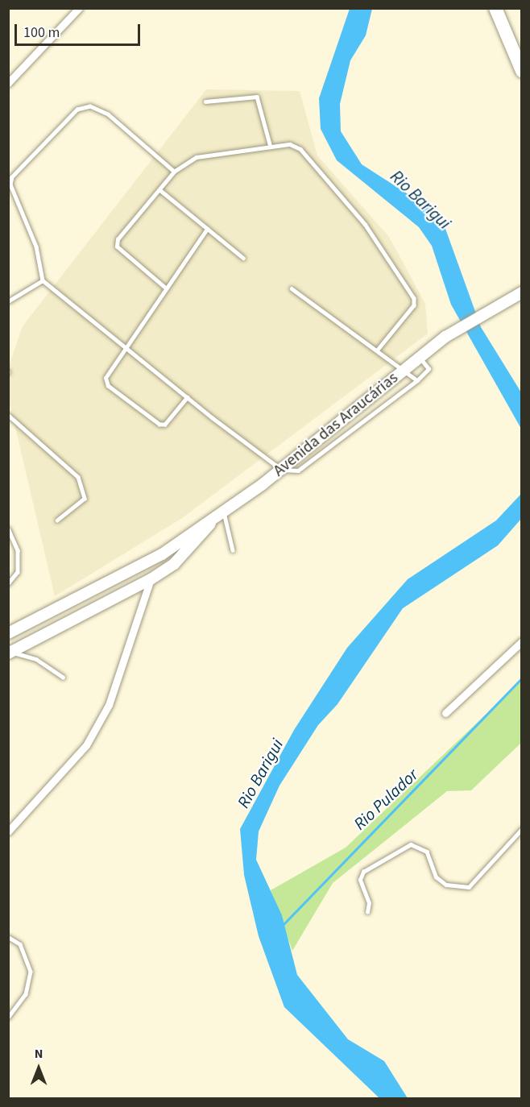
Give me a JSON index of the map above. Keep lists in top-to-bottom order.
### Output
{
  "streets": {
    "main road": ["Avenida das Araucárias"]
  },
  "water": ["Rio Barigui", "Rio Pulador"],
  "scale_bar": "100 m",
  "north": "top"
}
